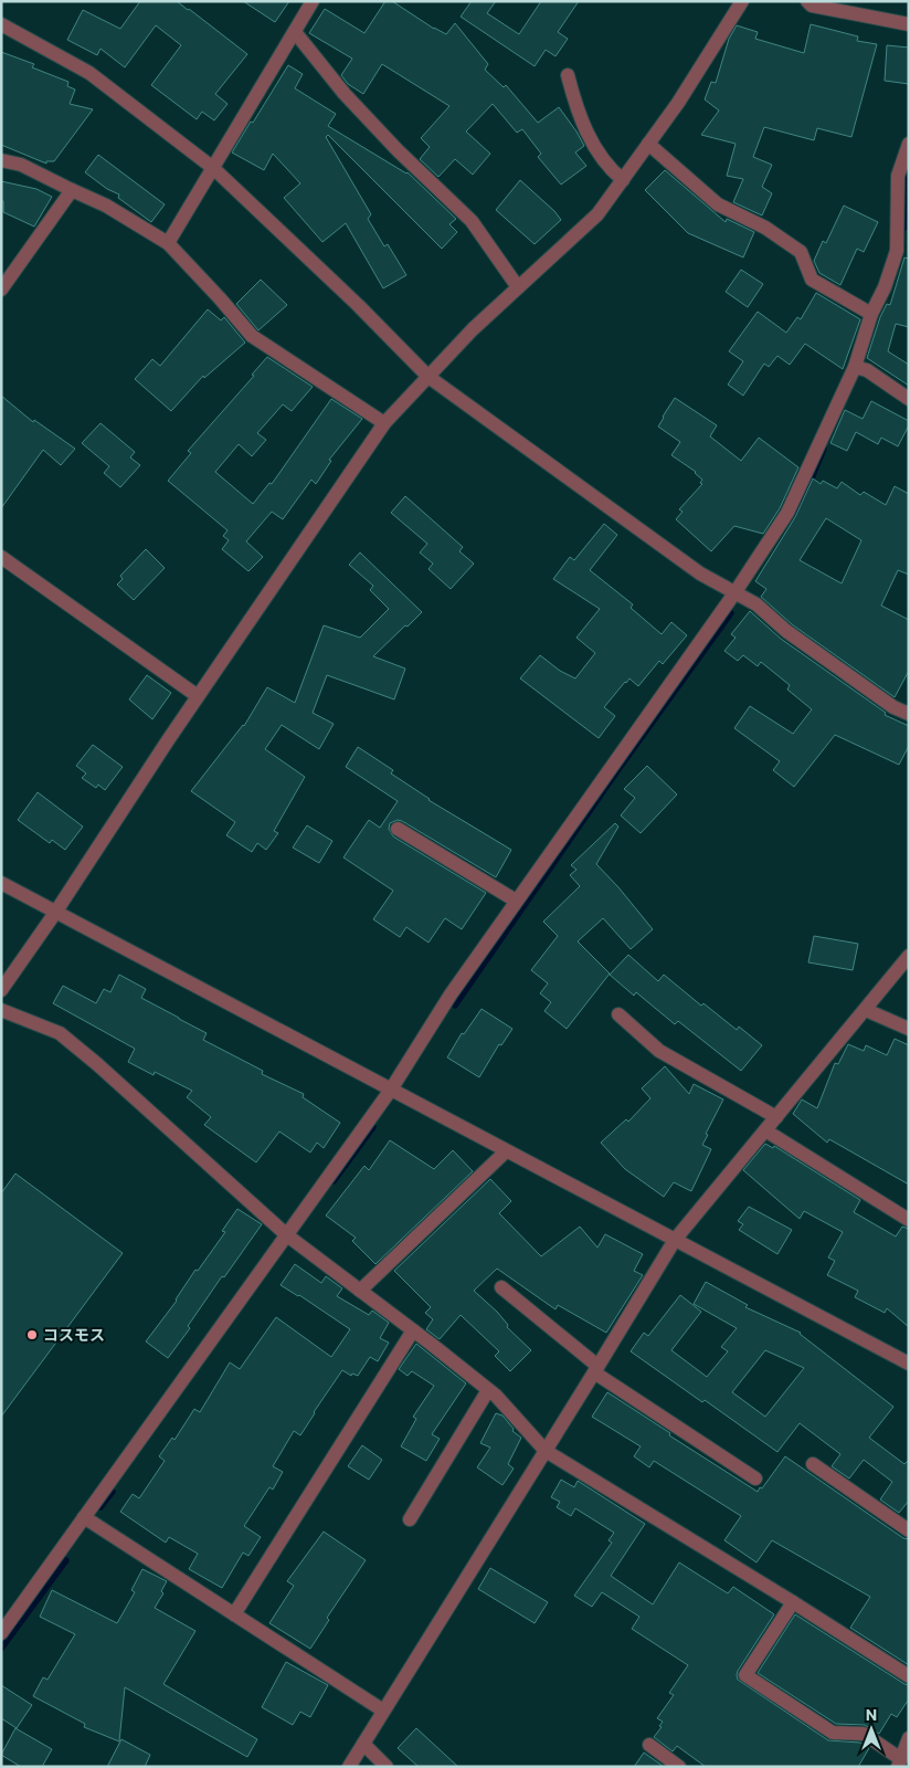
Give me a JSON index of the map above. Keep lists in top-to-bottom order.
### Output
{
  "places": ["コスモス"],
  "north": "top"
}
